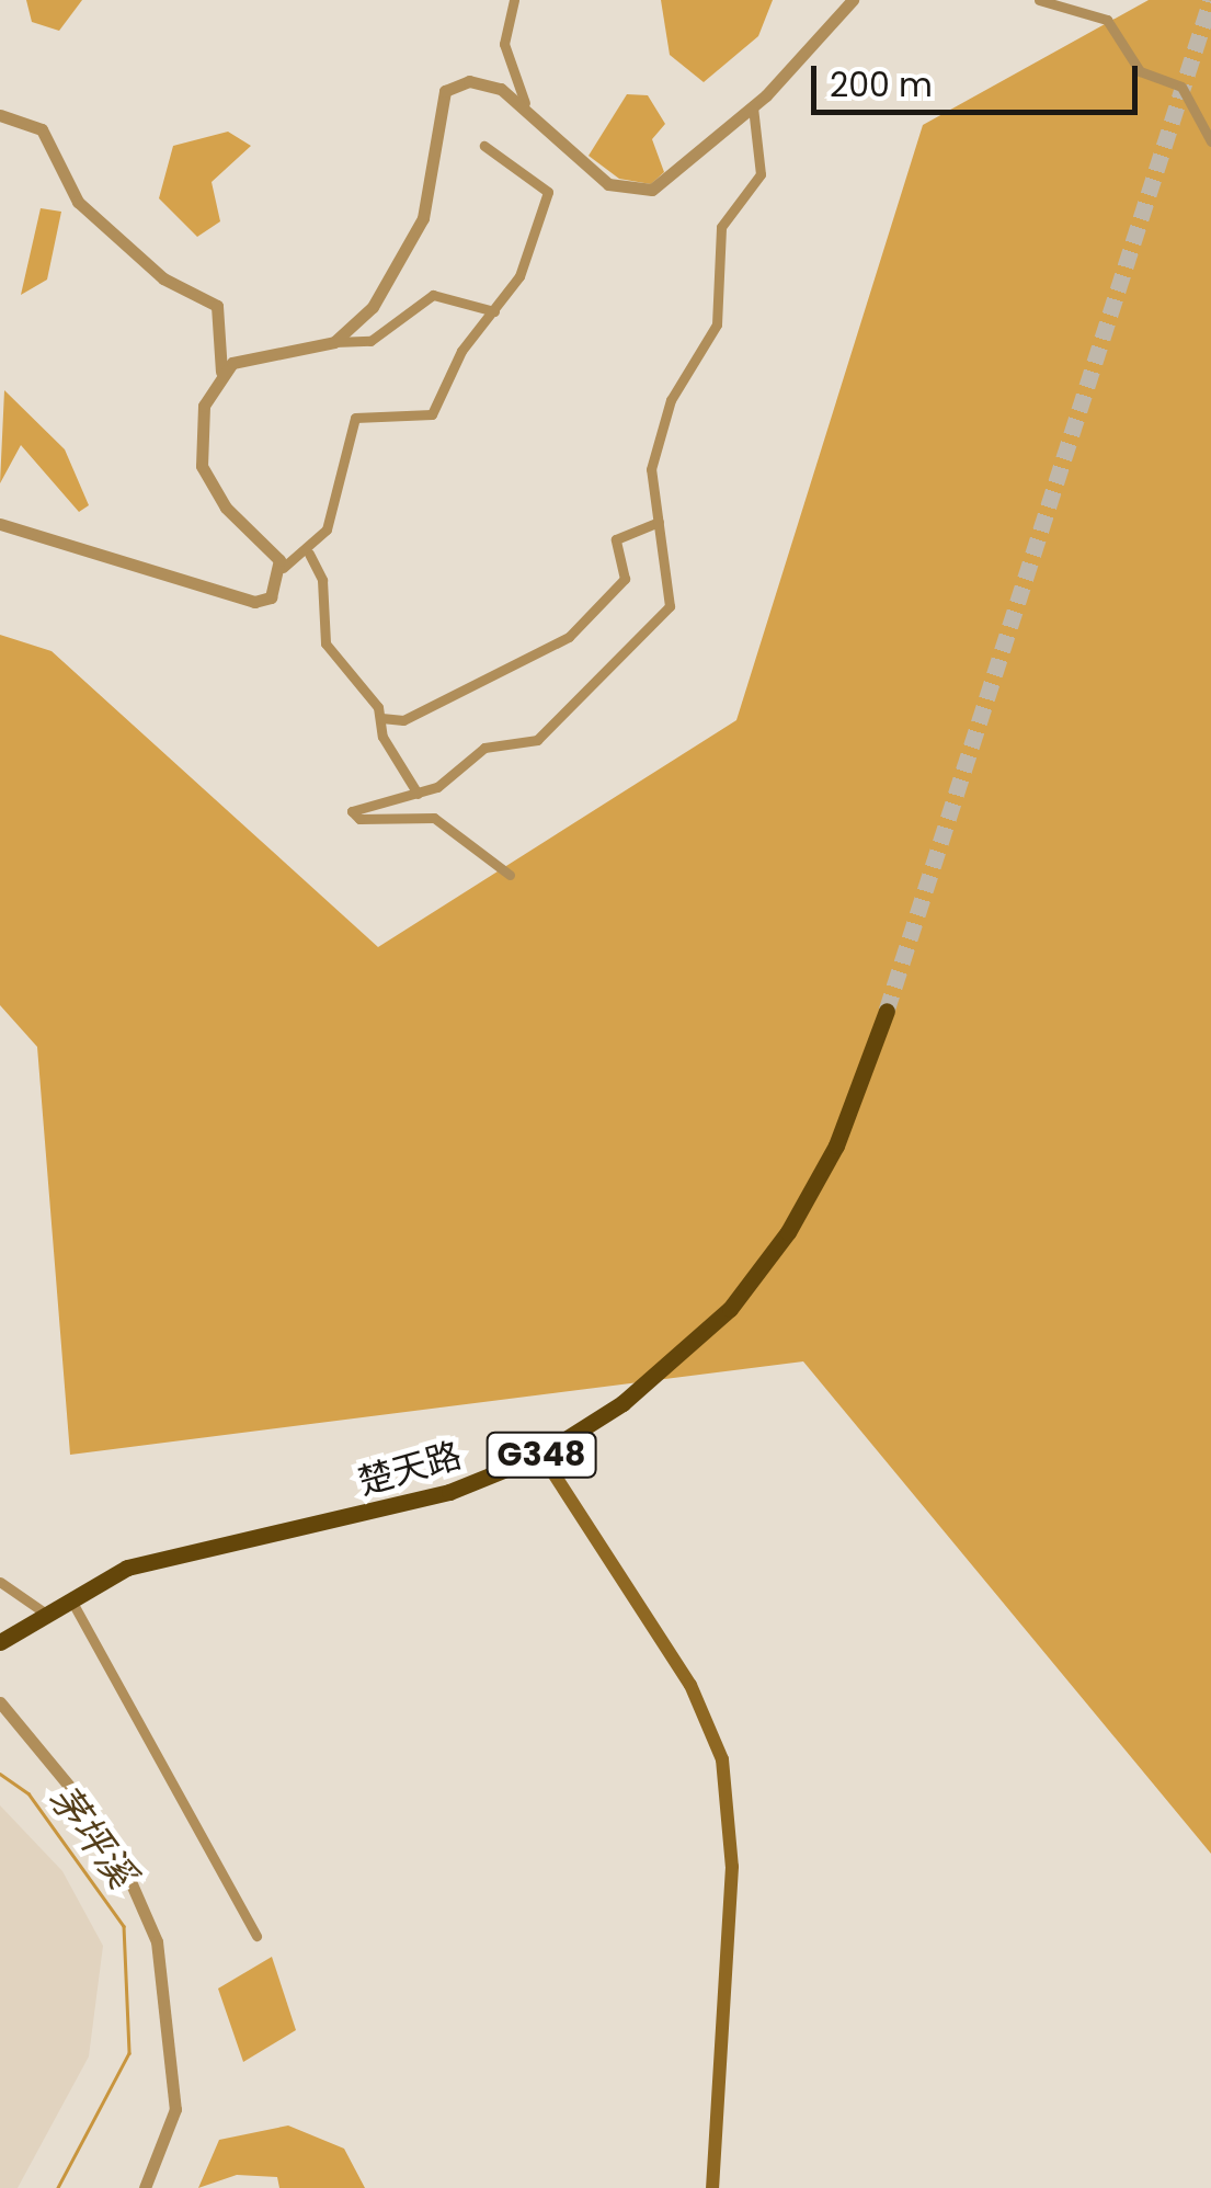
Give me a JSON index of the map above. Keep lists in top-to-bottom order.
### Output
{
  "streets": {
    "highway": ["G348", "楚天路"]
  },
  "water": ["茅坪溪"],
  "scale_bar": "200 m"
}
